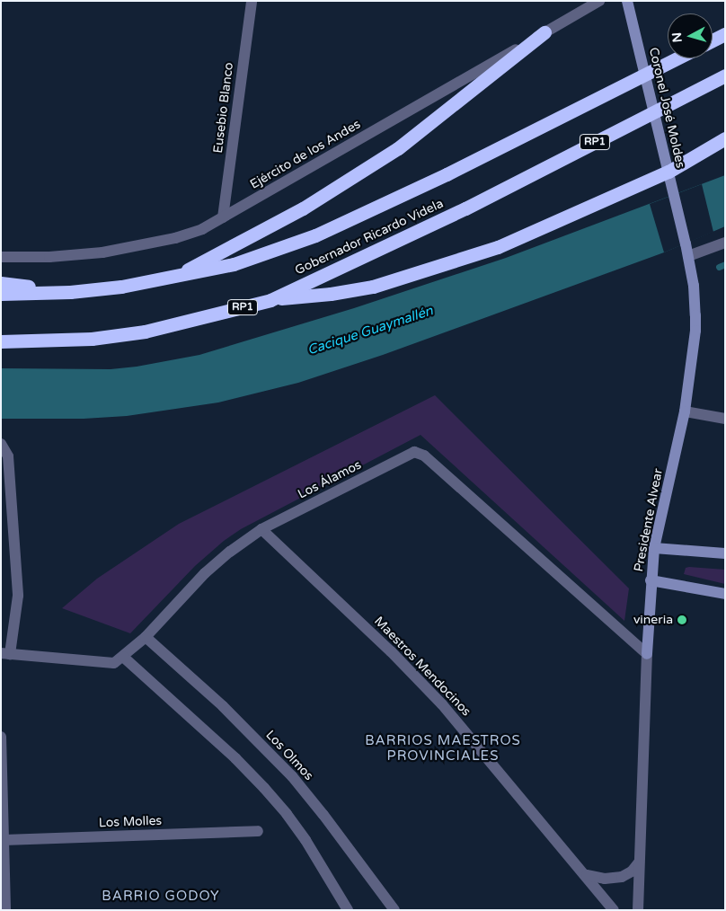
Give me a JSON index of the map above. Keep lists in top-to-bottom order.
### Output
{
  "streets": {
    "highway": ["RP1", "Gobernador Ricardo Videla"],
    "main road": ["Coronel José Moldes", "Presidente Alvear"],
    "street": [
      "Eusebio Blanco",
      "Ejército de los Andes",
      "Los Álamos",
      "Maestros Mendocinos",
      "Los Olmos",
      "Los Molles"
    ]
  },
  "crossings": [
    ["Eusebio Blanco", "Ejército de los Andes"],
    ["Coronel José Moldes", "Presidente Alvear"],
    ["Los Álamos", "Presidente Alvear"],
    ["Los Álamos", "Maestros Mendocinos"],
    ["Los Álamos", "Los Olmos"]
  ],
  "districts": ["BARRIOS MAESTROS PROVINCIALES", "BARRIO GODOY"],
  "water": ["Cacique Guaymallén"],
  "places": ["vineria"],
  "north": "left"
}
